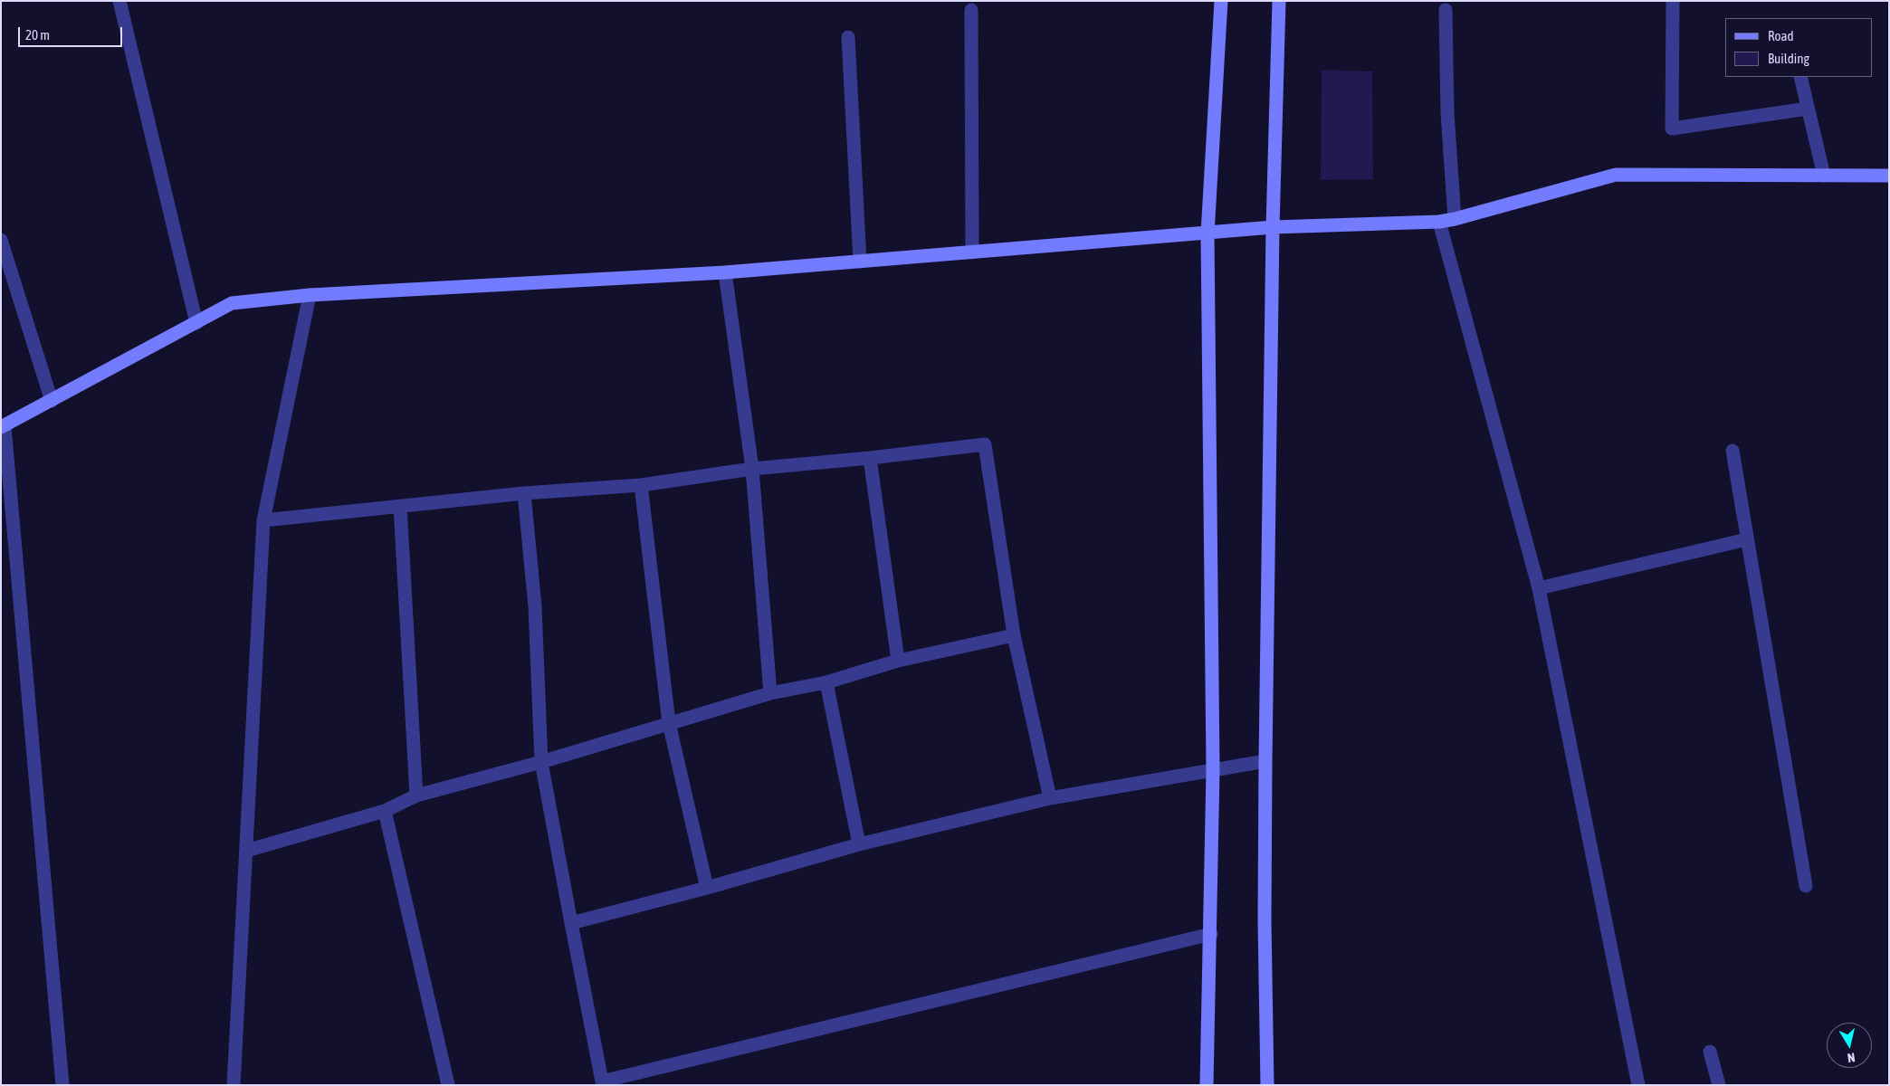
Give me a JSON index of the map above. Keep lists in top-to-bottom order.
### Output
{
  "legend": ["Road", "Building"],
  "scale_bar": "20 m",
  "north": "bottom"
}
